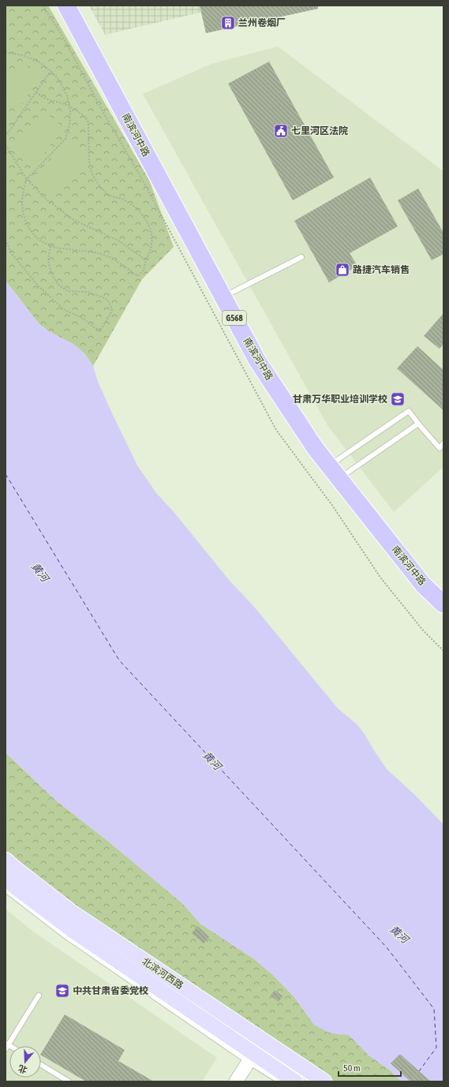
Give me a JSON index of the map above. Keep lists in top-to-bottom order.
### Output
{
  "streets": {
    "highway": ["南滨河中路", "G568"],
    "main road": ["北滨河西路"]
  },
  "water": ["黄河"],
  "places": {
    "building": ["兰州卷烟厂"],
    "public building": ["七里河区法院"],
    "shop": ["路捷汽车销售"],
    "school or university": ["甘肃万华职业培训学校", "中共甘肃省委党校"]
  },
  "scale_bar": "50 m",
  "north": "bottom"
}
